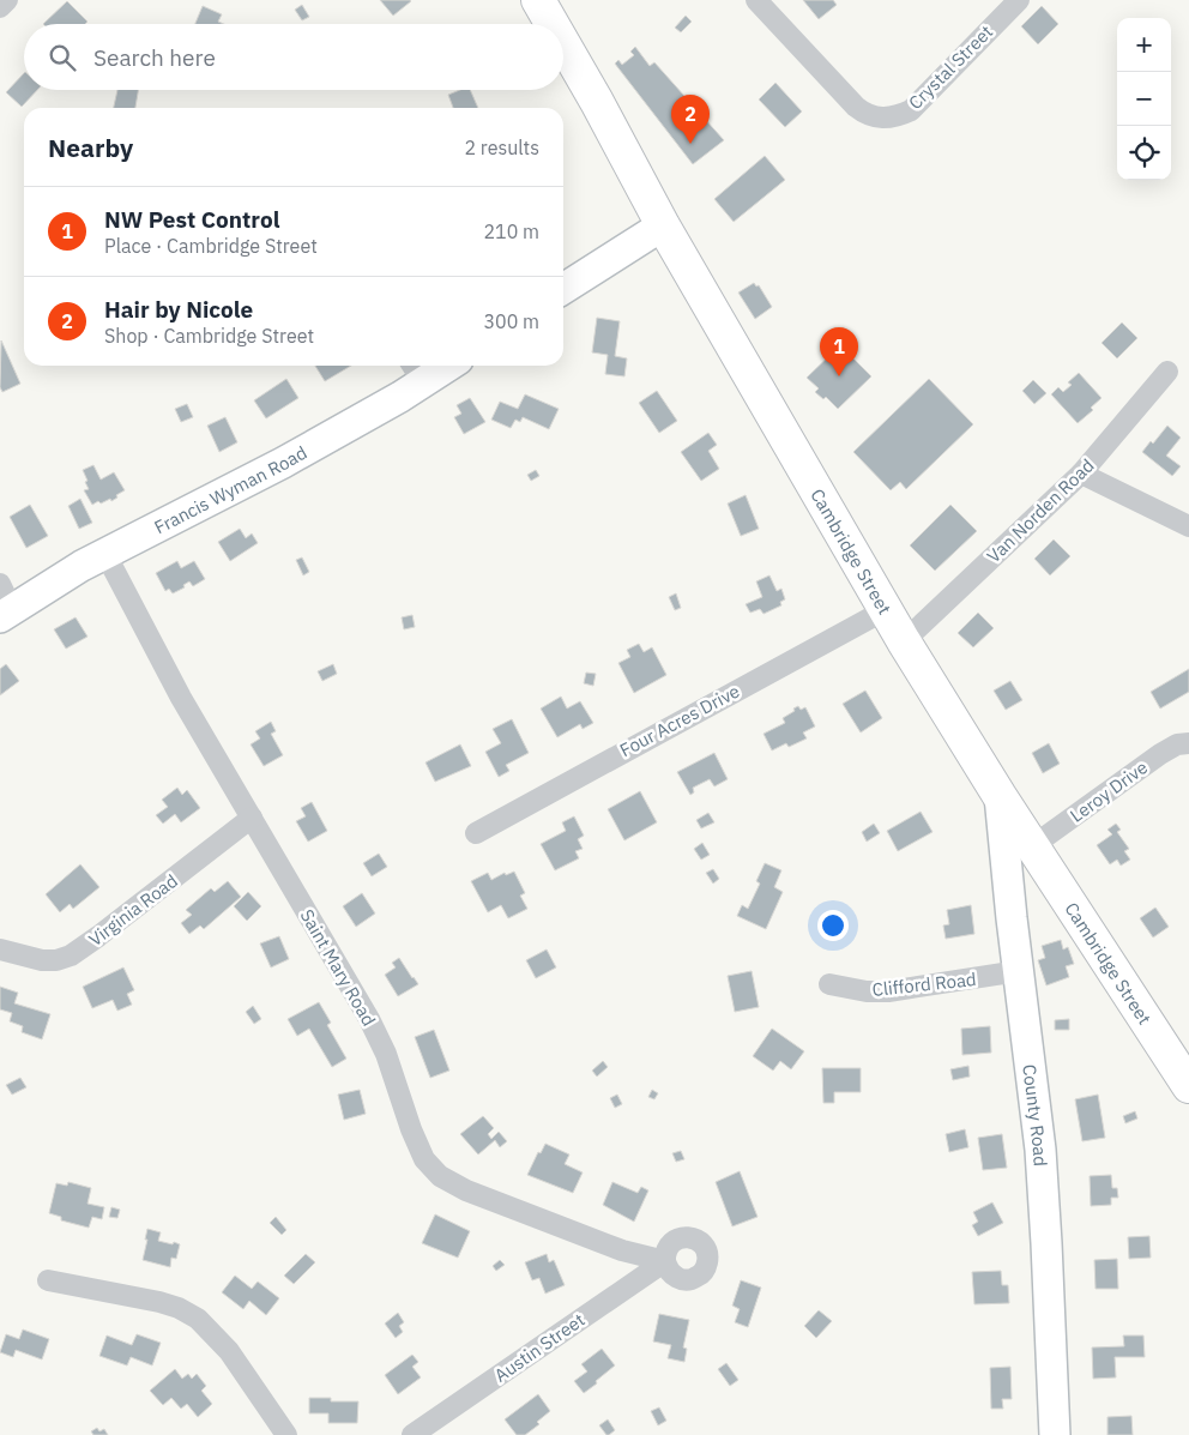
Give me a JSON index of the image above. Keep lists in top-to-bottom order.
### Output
{
  "streets": {
    "main road": ["Cambridge Street"],
    "street": [
      "Crystal Street",
      "Francis Wyman Road",
      "Van Norden Road",
      "Four Acres Drive",
      "Leroy Drive",
      "Virginia Road",
      "Saint Mary Road",
      "Clifford Road",
      "County Road",
      "Austin Street"
    ]
  },
  "crossings": [
    ["Francis Wyman Road", "Saint Mary Road"],
    ["Van Norden Road", "Cambridge Street"],
    ["Cambridge Street", "Four Acres Drive"],
    ["Cambridge Street", "Leroy Drive"],
    ["Cambridge Street", "County Road"],
    ["Virginia Road", "Saint Mary Road"],
    ["Saint Mary Road", "Austin Street"],
    ["Clifford Road", "County Road"]
  ],
  "page": {
    "map_buttons": ["+", "−"],
    "search": "Search here",
    "pins": ["2", "1"],
    "heading": ["Nearby", "2 results"],
    "list": [
      {
        "mark": "1",
        "name": "NW Pest Control",
        "note": "Place · Cambridge Street",
        "value": "210 m"
      },
      {
        "mark": "2",
        "name": "Hair by Nicole",
        "note": "Shop · Cambridge Street",
        "value": "300 m"
      }
    ]
  }
}
